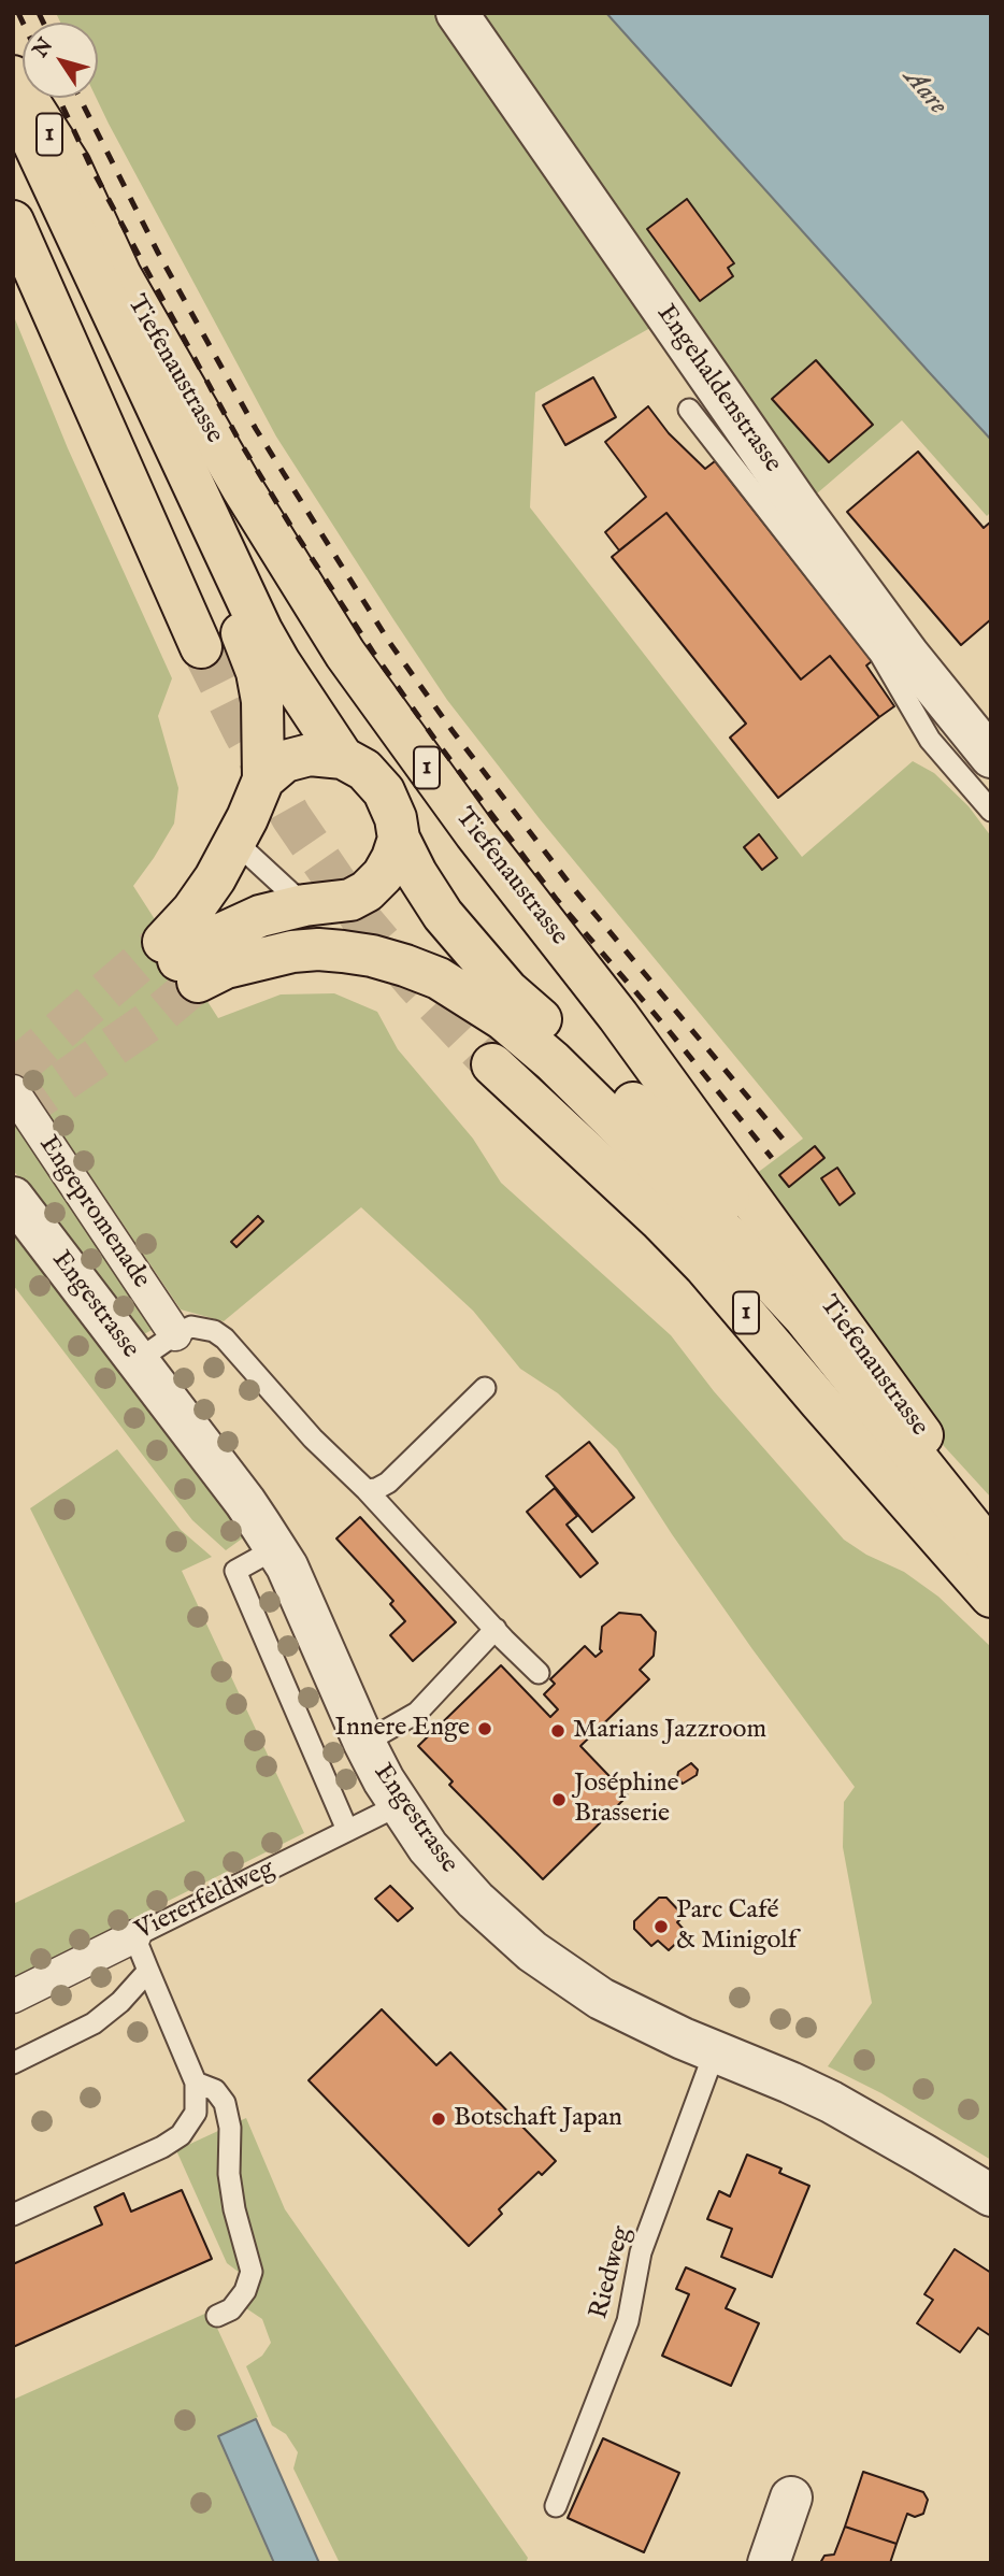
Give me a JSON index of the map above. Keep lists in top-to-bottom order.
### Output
{
  "streets": {
    "main road": ["1", "Tiefenaustrasse"],
    "street": [
      "Engehaldenstrasse",
      "Engepromenade",
      "Engestrasse",
      "Viererfeldweg"
    ],
    "lane": ["Riedweg"]
  },
  "crossings": [
    ["Engestrasse", "Viererfeldweg"],
    ["Engestrasse", "Riedweg"]
  ],
  "water": ["Aare"],
  "places": [
    "Innere Enge",
    "Marians Jazzroom",
    "Joséphine Brasserie",
    "Parc Café & Minigolf",
    "Botschaft Japan"
  ],
  "north": "top left"
}
